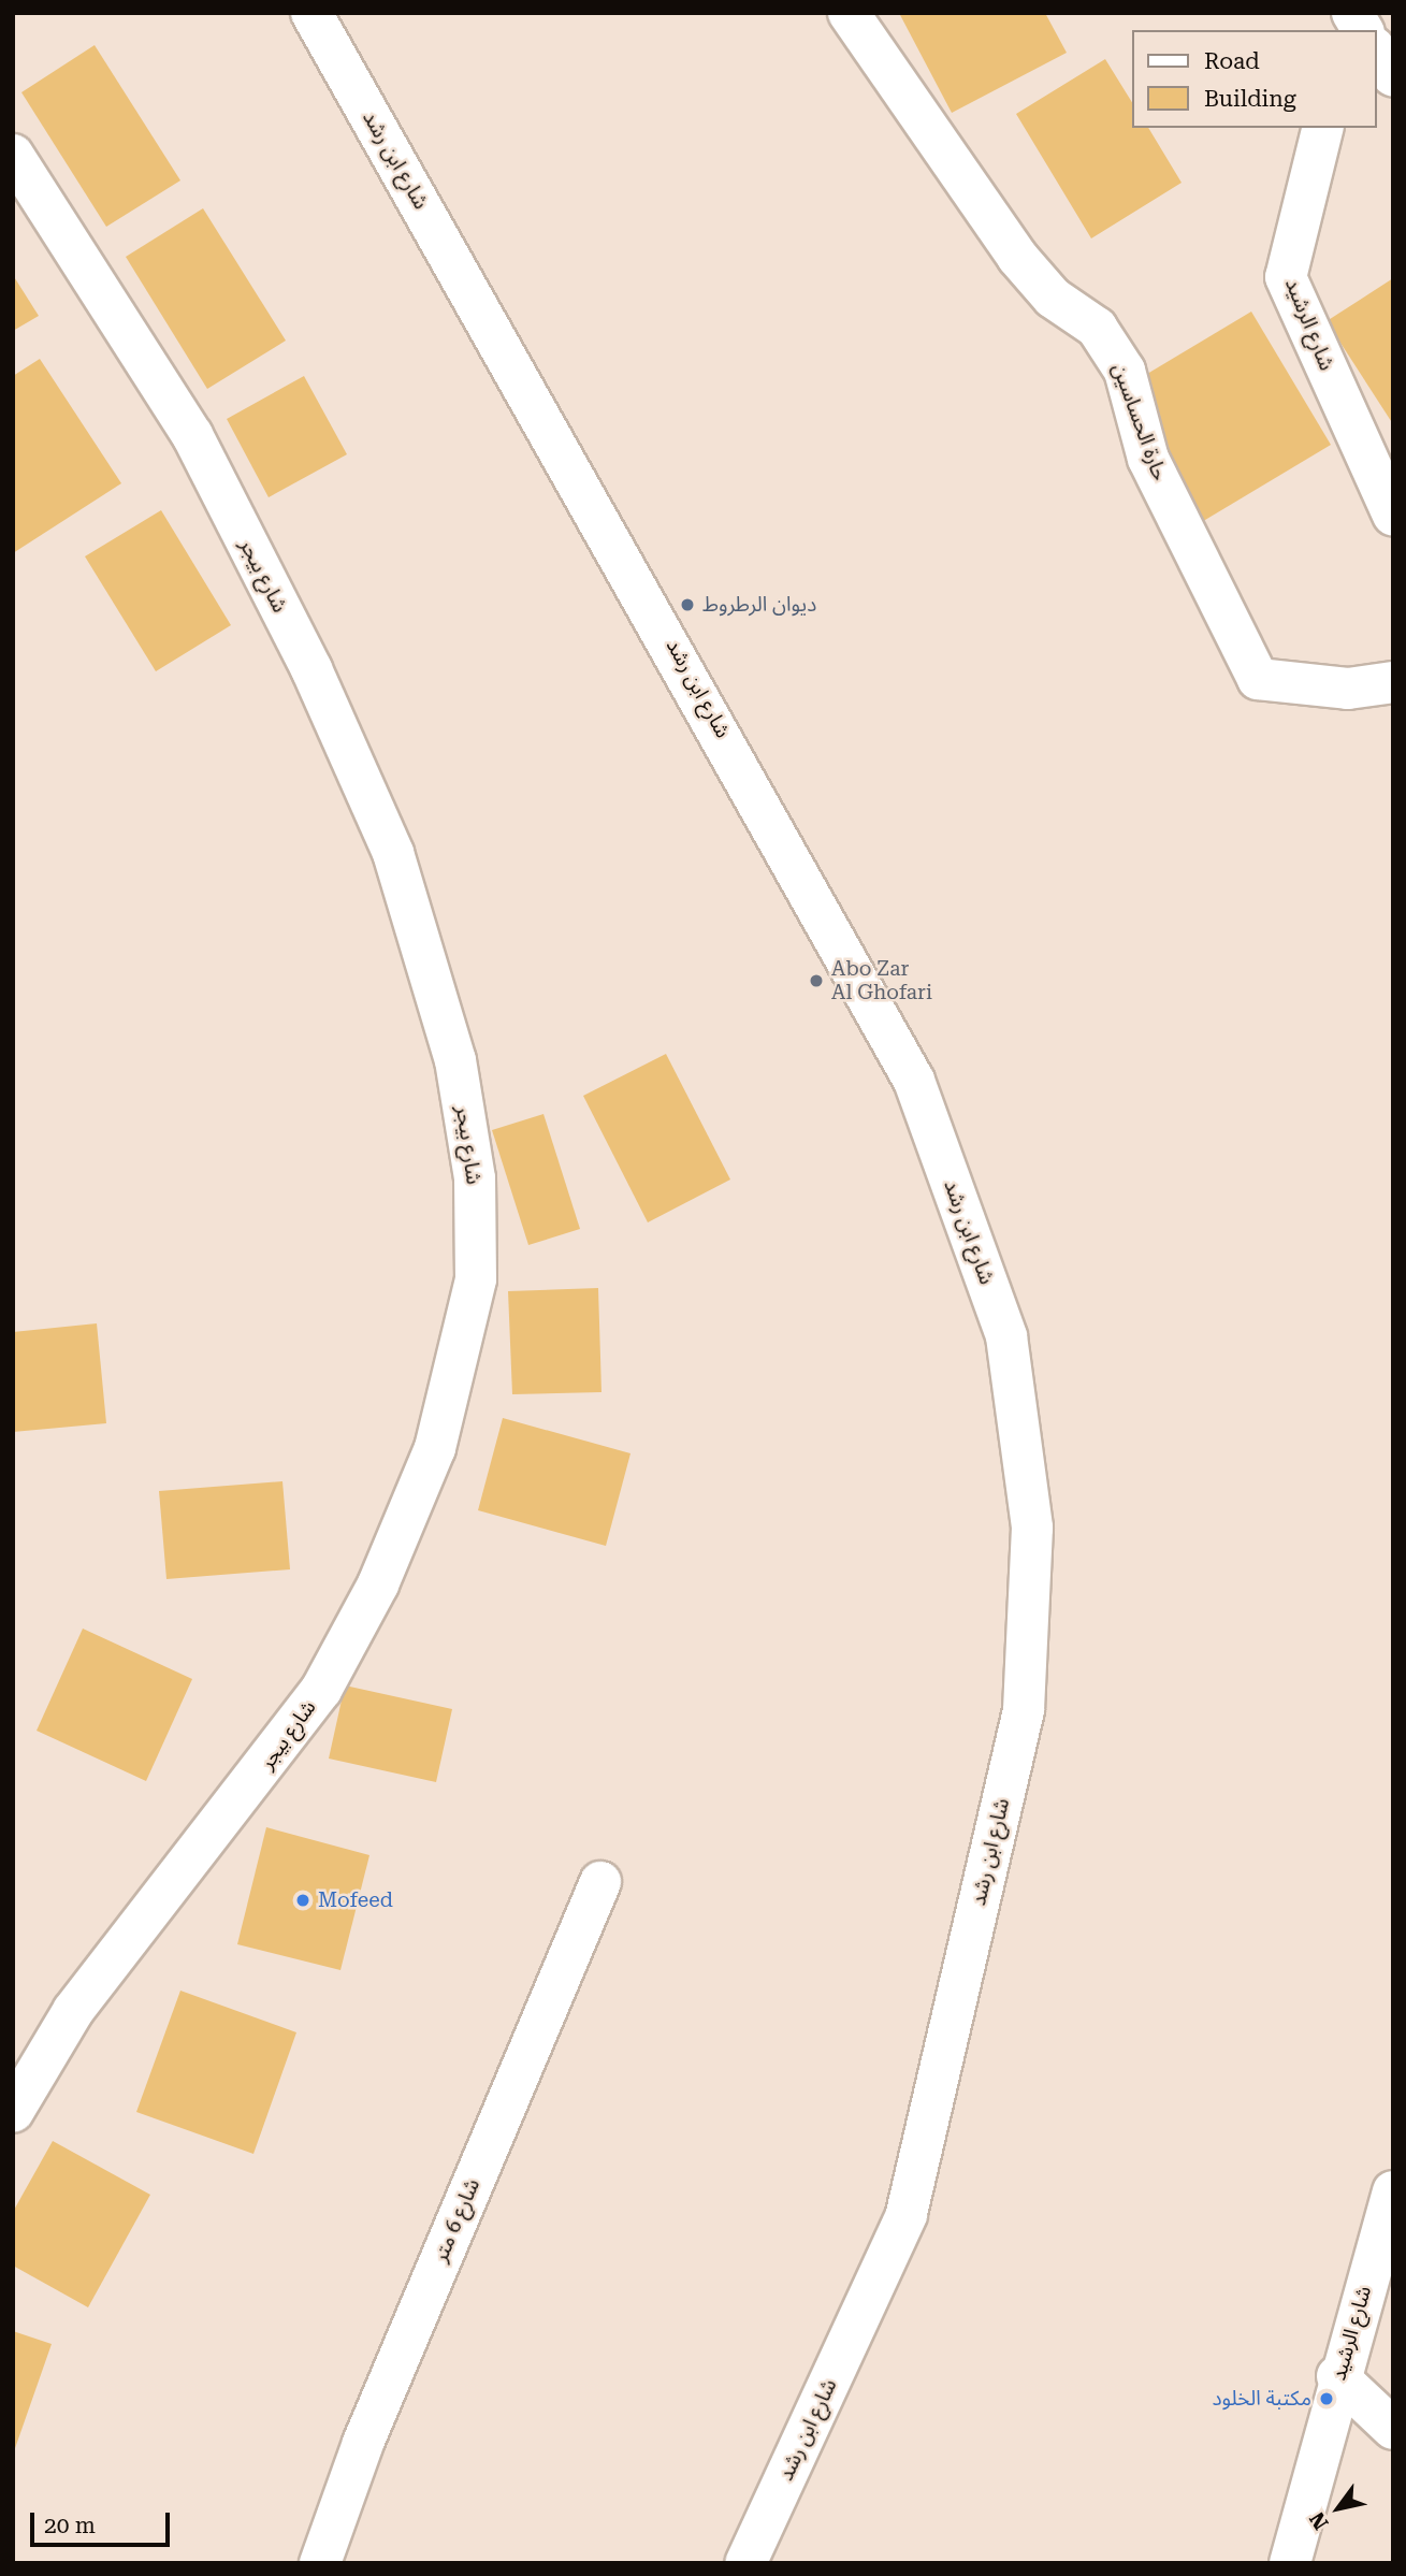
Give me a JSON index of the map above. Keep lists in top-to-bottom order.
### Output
{
  "streets": {
    "street": [
      "شارع ابن رشد",
      "شارع الرشيد",
      "حارة الحساسين",
      "شارع بيجر",
      "شارع 6 متر"
    ]
  },
  "places": [
    "ديوان الرطروط",
    "Abo Zar Al Ghofari",
    "Mofeed",
    "مكتبة الخلود"
  ],
  "legend": ["Road", "Building"],
  "scale_bar": "20 m",
  "north": "bottom left"
}
